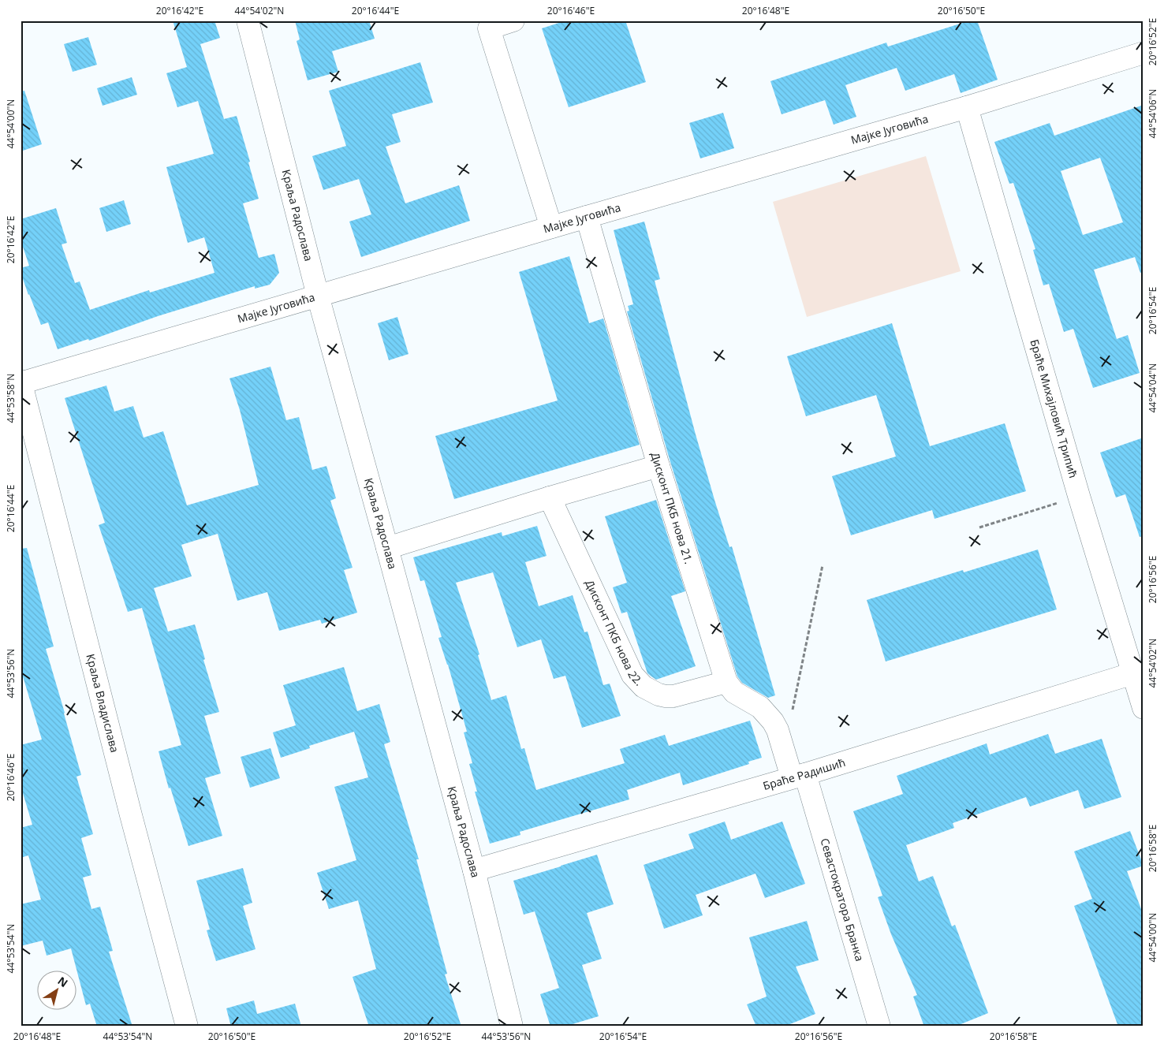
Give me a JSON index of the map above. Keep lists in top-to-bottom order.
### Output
{
  "streets": {
    "street": [
      "Мајке Југовића",
      "Краља Радослава",
      "Браће Михајловић Трипић",
      "Дисконт ПКБ нова 21.",
      "Дисконт ПКБ нова 22.",
      "Краља Владислава",
      "Браће Радишић",
      "Севастократора Бранка"
    ]
  },
  "crossings": [
    ["Мајке Југовића", "Краља Радослава"],
    ["Мајке Југовића", "Браће Михајловић Трипић"],
    ["Мајке Југовића", "Дисконт ПКБ нова 21."],
    ["Мајке Југовића", "Краља Владислава"],
    ["Краља Радослава", "Браће Радишић"],
    ["Браће Михајловић Трипић", "Браће Радишић"],
    ["Дисконт ПКБ нова 21.", "Дисконт ПКБ нова 22."],
    ["Дисконт ПКБ нова 21.", "Браће Радишић"],
    ["Дисконт ПКБ нова 21.", "Севастократора Бранка"],
    ["Браће Радишић", "Севастократора Бранка"]
  ],
  "north": "top right",
  "coordinates": [
    "20°16'42\"E",
    "44°54'02\"N",
    "20°16'44\"E",
    "20°16'46\"E",
    "20°16'48\"E",
    "20°16'50\"E",
    "20°16'52\"E",
    "44°54'06\"N",
    "44°54'00\"N",
    "20°16'54\"E",
    "44°54'04\"N",
    "44°53'58\"N",
    "20°16'56\"E",
    "44°53'56\"N",
    "20°16'58\"E",
    "44°53'54\"N"
  ]
}
